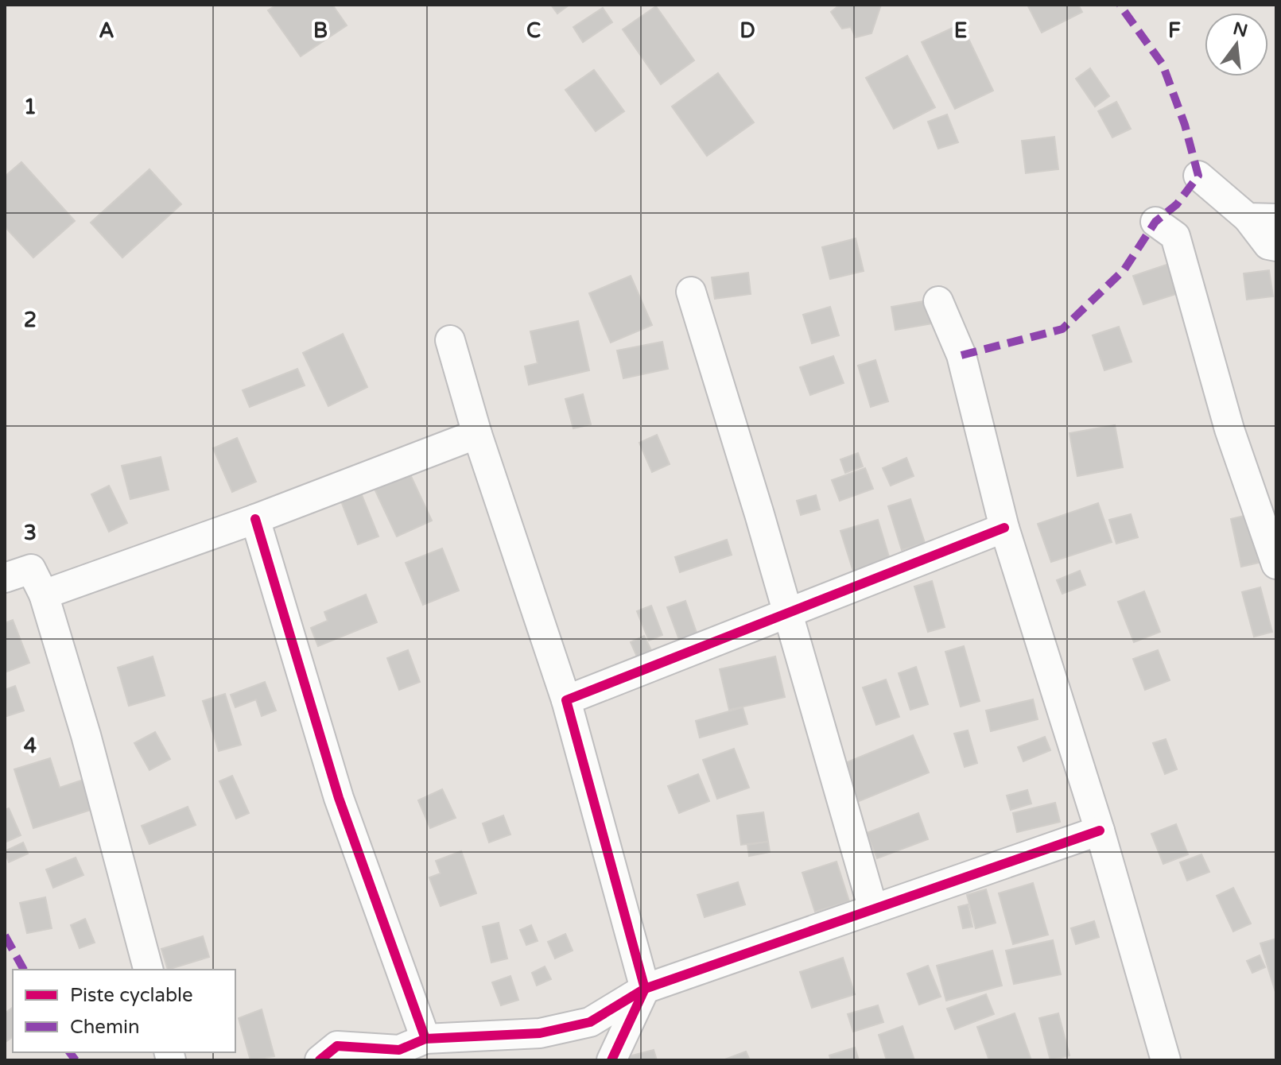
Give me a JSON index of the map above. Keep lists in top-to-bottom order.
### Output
{
  "legend": ["Piste cyclable", "Chemin"],
  "north": "top",
  "grid": {
    "columns": [
      "A",
      "B",
      "C",
      "D",
      "E",
      "F"
    ],
    "rows": [
      "1",
      "2",
      "3",
      "4"
    ]
  }
}
